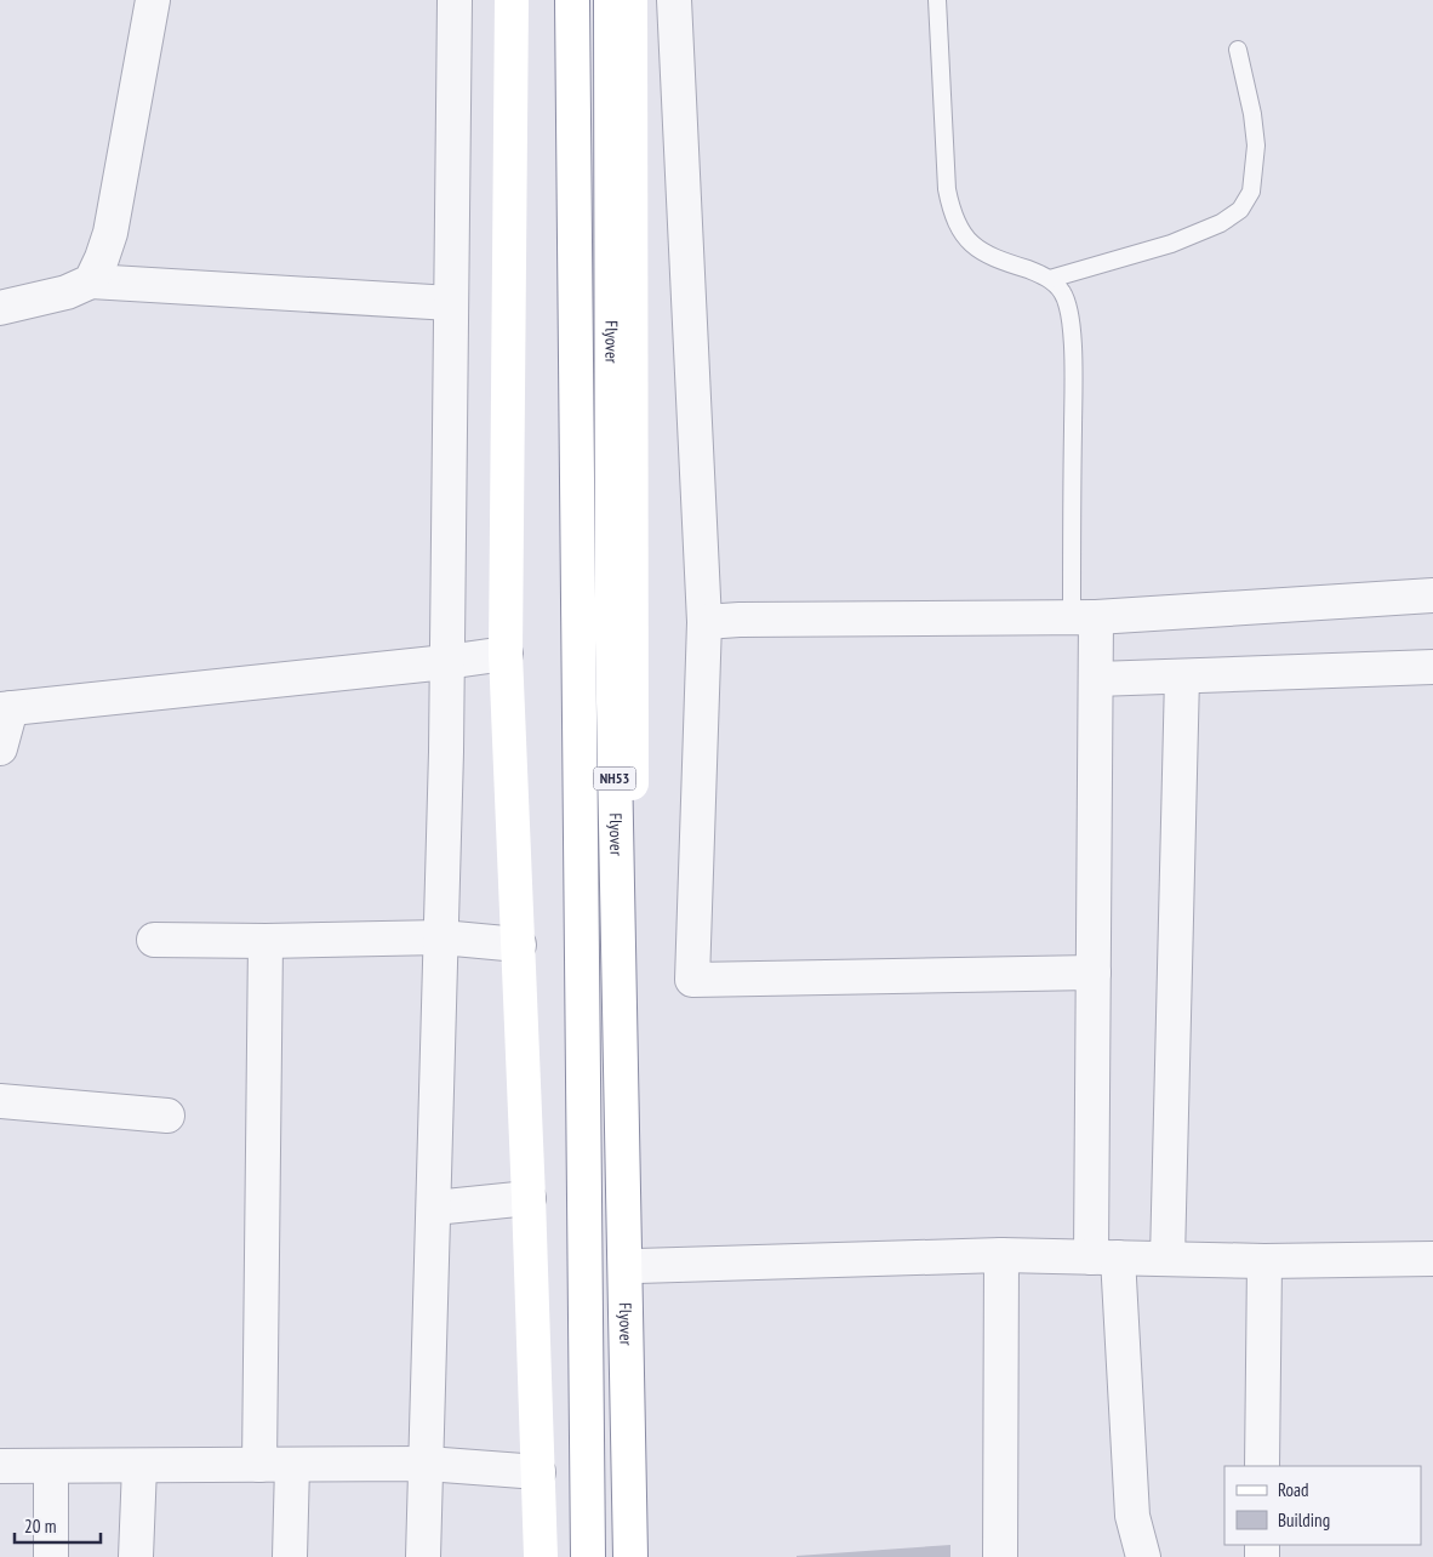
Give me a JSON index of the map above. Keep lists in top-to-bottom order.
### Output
{
  "streets": {
    "main road": ["Flyover", "NH53"]
  },
  "legend": ["Road", "Building"],
  "scale_bar": "20 m"
}
